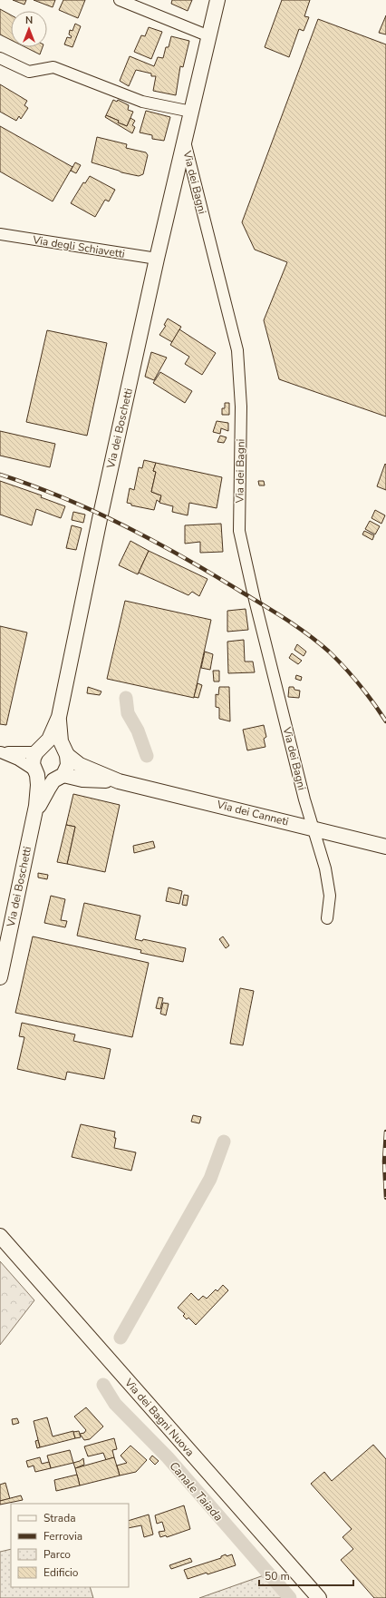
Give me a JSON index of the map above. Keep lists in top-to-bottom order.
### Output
{
  "streets": {
    "street": [
      "Via dei Bagni",
      "Via degli Schiavetti",
      "Via dei Boschetti",
      "Via dei Canneti",
      "Via dei Bagni Nuova"
    ]
  },
  "crossings": [
    ["Via dei Bagni", "Via dei Boschetti"],
    ["Via dei Bagni", "Via dei Canneti"],
    ["Via degli Schiavetti", "Via dei Boschetti"],
    ["Via dei Boschetti", "Via dei Canneti"]
  ],
  "water": ["Canale Taiada"],
  "legend": [
    "Strada",
    "Ferrovia",
    "Parco",
    "Edificio"
  ],
  "scale_bar": "50 m",
  "north": "top"
}
